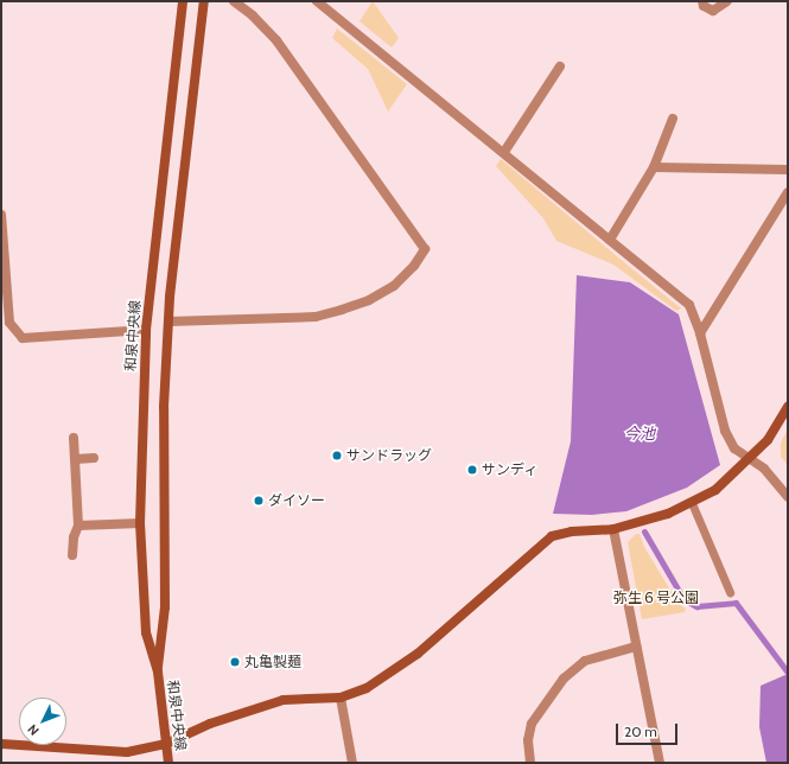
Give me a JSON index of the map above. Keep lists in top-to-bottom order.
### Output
{
  "streets": {
    "street": ["和泉中央線"]
  },
  "water": ["今池"],
  "parks": ["弥生６号公園"],
  "places": [
    "サンドラッグ",
    "サンディ",
    "ダイソー",
    "丸亀製麺"
  ],
  "scale_bar": "20 m",
  "north": "bottom left"
}
